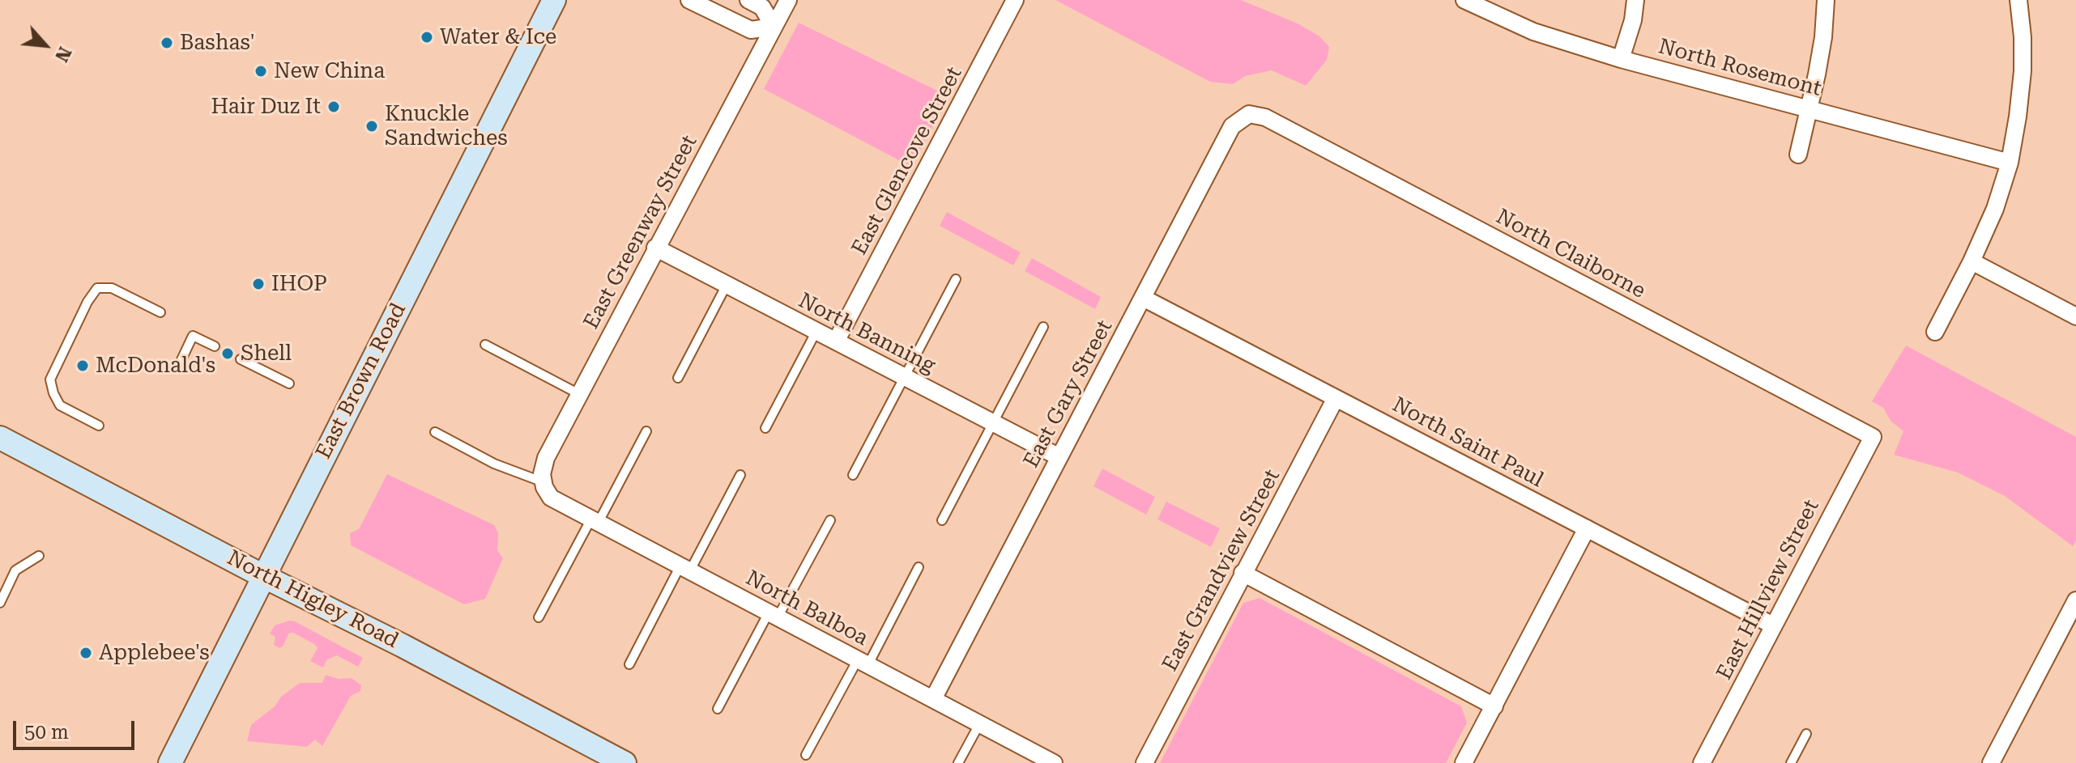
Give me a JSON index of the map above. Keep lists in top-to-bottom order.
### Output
{
  "streets": {
    "main road": ["East Brown Road", "North Higley Road"],
    "street": [
      "North Rosemont",
      "East Glencove Street",
      "East Greenway Street",
      "North Claiborne",
      "North Banning",
      "East Gary Street",
      "North Saint Paul",
      "East Grandview Street",
      "East Hillview Street",
      "North Balboa"
    ]
  },
  "crossings": [
    ["East Glencove Street", "North Banning"],
    ["East Greenway Street", "North Banning"],
    ["East Greenway Street", "North Balboa"],
    ["North Claiborne", "East Gary Street"],
    ["North Claiborne", "East Hillview Street"],
    ["North Banning", "East Gary Street"],
    ["East Brown Road", "North Higley Road"],
    ["East Gary Street", "North Saint Paul"],
    ["East Gary Street", "North Balboa"],
    ["North Saint Paul", "East Grandview Street"],
    ["North Saint Paul", "East Hillview Street"]
  ],
  "places": [
    "Water & Ice",
    "Bashas'",
    "New China",
    "Hair Duz It",
    "Knuckle Sandwiches",
    "IHOP",
    "Shell",
    "McDonald's",
    "Applebee's"
  ],
  "scale_bar": "50 m",
  "north": "bottom right"
}
